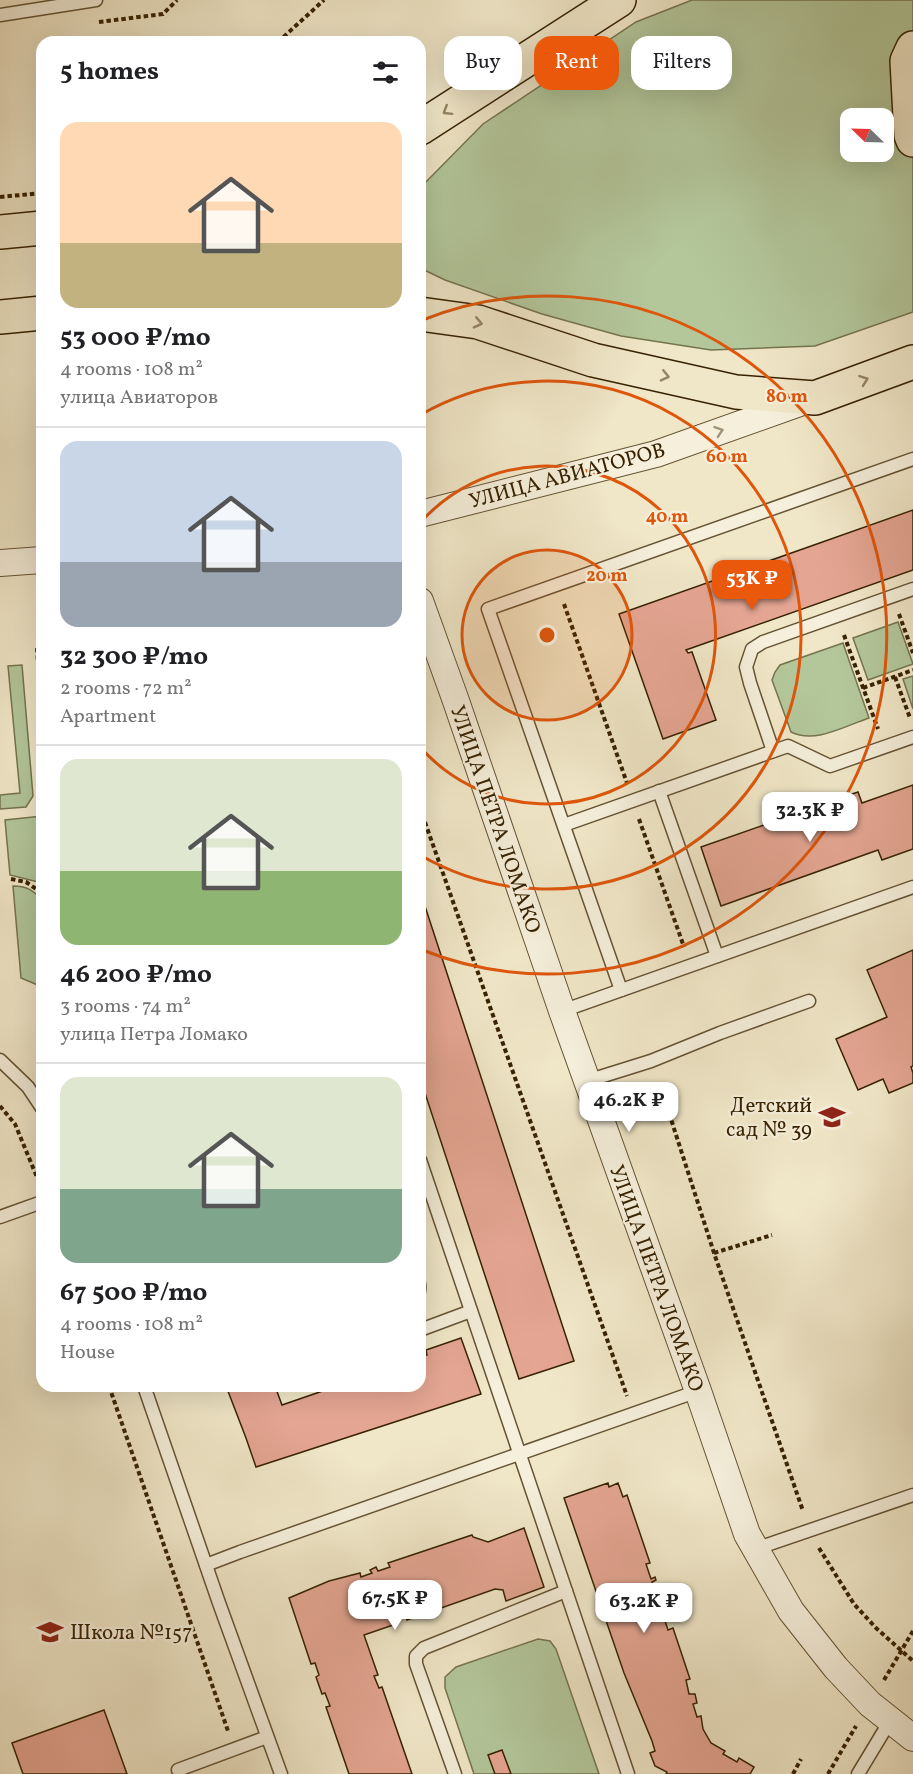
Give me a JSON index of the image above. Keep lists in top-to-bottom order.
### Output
{
  "streets": {
    "main road": ["УЛИЦА АВИАТОРОВ"],
    "street": ["УЛИЦА ПЕТРА ЛОМАКО"]
  },
  "one_way": ["УЛИЦА АВИАТОРОВ"],
  "places": {
    "school or university": ["Детский сад № 39", "Школа №157"]
  },
  "north": "top left",
  "page": {
    "chip": ["Buy", "Rent", "Filters"],
    "heading": "5 homes",
    "list": [
      {
        "name": "53 000 ₽/mo",
        "note": "4 rooms · 108 m² · улица Авиаторов"
      },
      {
        "name": "32 300 ₽/mo",
        "note": "2 rooms · 72 m² · Apartment"
      },
      {
        "name": "46 200 ₽/mo",
        "note": "3 rooms · 74 m² · улица Петра Ломако"
      },
      {
        "name": "67 500 ₽/mo",
        "note": "4 rooms · 108 m² · House"
      }
    ],
    "price": [
      "53K ₽",
      "32.3K ₽",
      "46.2K ₽",
      "67.5K ₽",
      "63.2K ₽"
    ]
  },
  "rings": [
    "80 m",
    "60 m",
    "40 m",
    "20 m"
  ]
}
